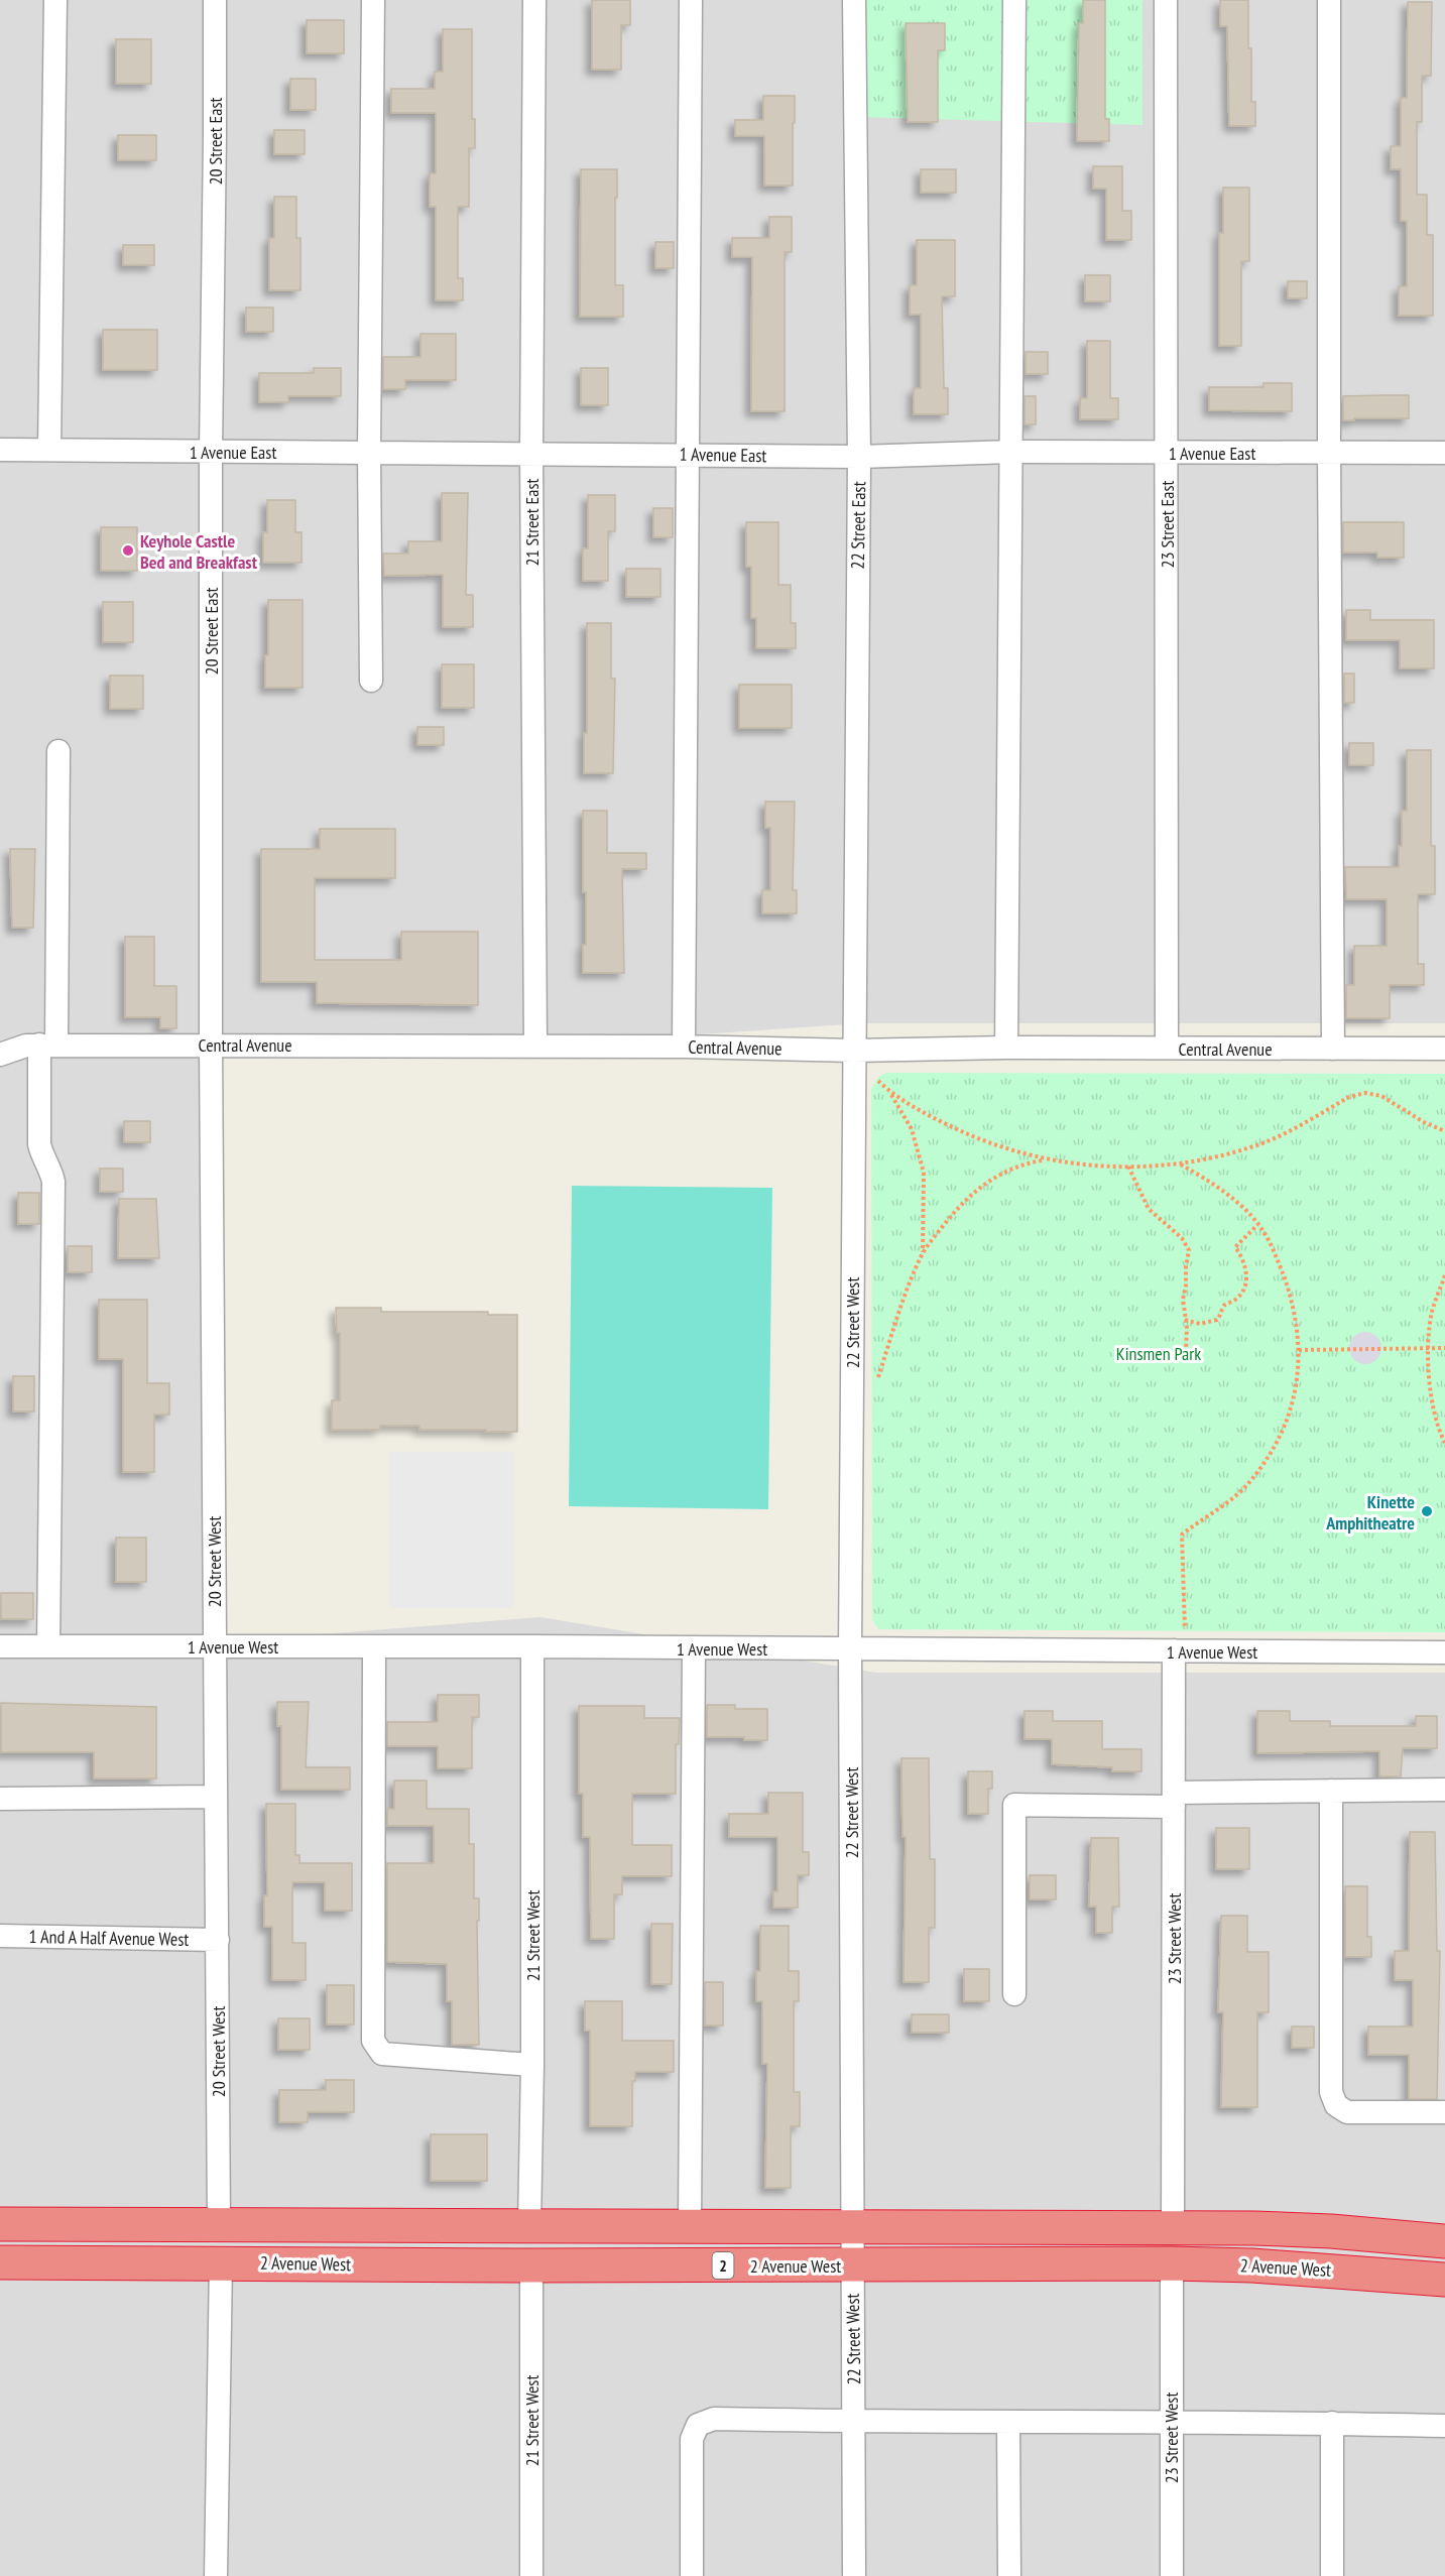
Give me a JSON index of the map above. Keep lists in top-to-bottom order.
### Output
{
  "streets": {
    "highway": ["2 Avenue West", "2"],
    "street": [
      "20 Street East",
      "1 Avenue East",
      "21 Street East",
      "23 Street East",
      "22 Street East",
      "Central Avenue",
      "22 Street West",
      "20 Street West",
      "1 Avenue West",
      "21 Street West",
      "1 And A Half Avenue West",
      "23 Street West"
    ]
  },
  "crossings": [
    ["20 Street East", "1 Avenue East"],
    ["20 Street East", "Central Avenue"],
    ["20 Street East", "20 Street West"],
    ["1 Avenue East", "21 Street East"],
    ["1 Avenue East", "23 Street East"],
    ["1 Avenue East", "22 Street East"],
    ["21 Street East", "Central Avenue"],
    ["23 Street East", "Central Avenue"],
    ["22 Street East", "Central Avenue"],
    ["22 Street East", "22 Street West"],
    ["Central Avenue", "22 Street West"],
    ["Central Avenue", "20 Street West"],
    ["22 Street West", "1 Avenue West"],
    ["22 Street West", "2 Avenue West"],
    ["20 Street West", "1 Avenue West"],
    ["20 Street West", "1 And A Half Avenue West"],
    ["20 Street West", "2 Avenue West"],
    ["1 Avenue West", "21 Street West"],
    ["1 Avenue West", "23 Street West"],
    ["21 Street West", "2 Avenue West"],
    ["23 Street West", "2 Avenue West"]
  ],
  "parks": ["Kinsmen Park"],
  "places": ["Keyhole Castle Bed and Breakfast", "Kinette Amphitheatre"]
}
